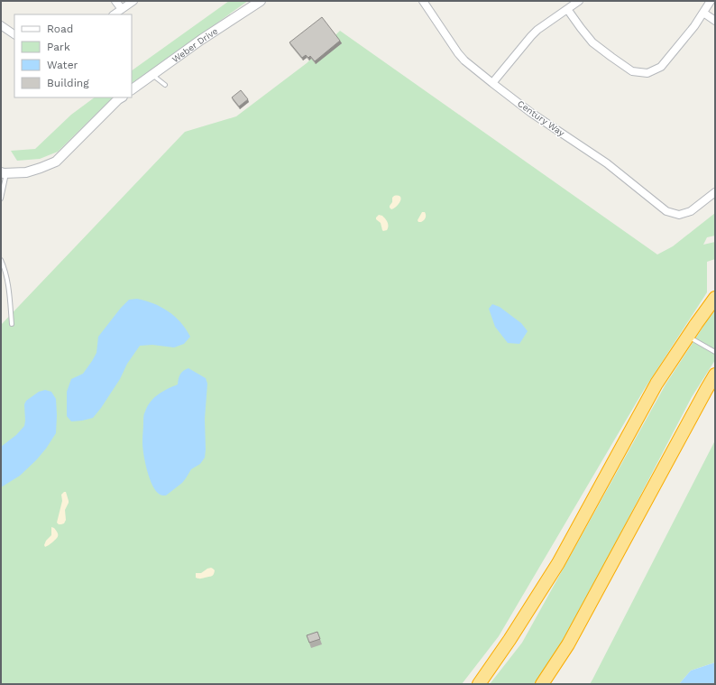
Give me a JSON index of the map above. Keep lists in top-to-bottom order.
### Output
{
  "streets": {
    "street": ["Weber Drive", "Century Way"]
  },
  "legend": [
    "Road",
    "Park",
    "Water",
    "Building"
  ]
}
